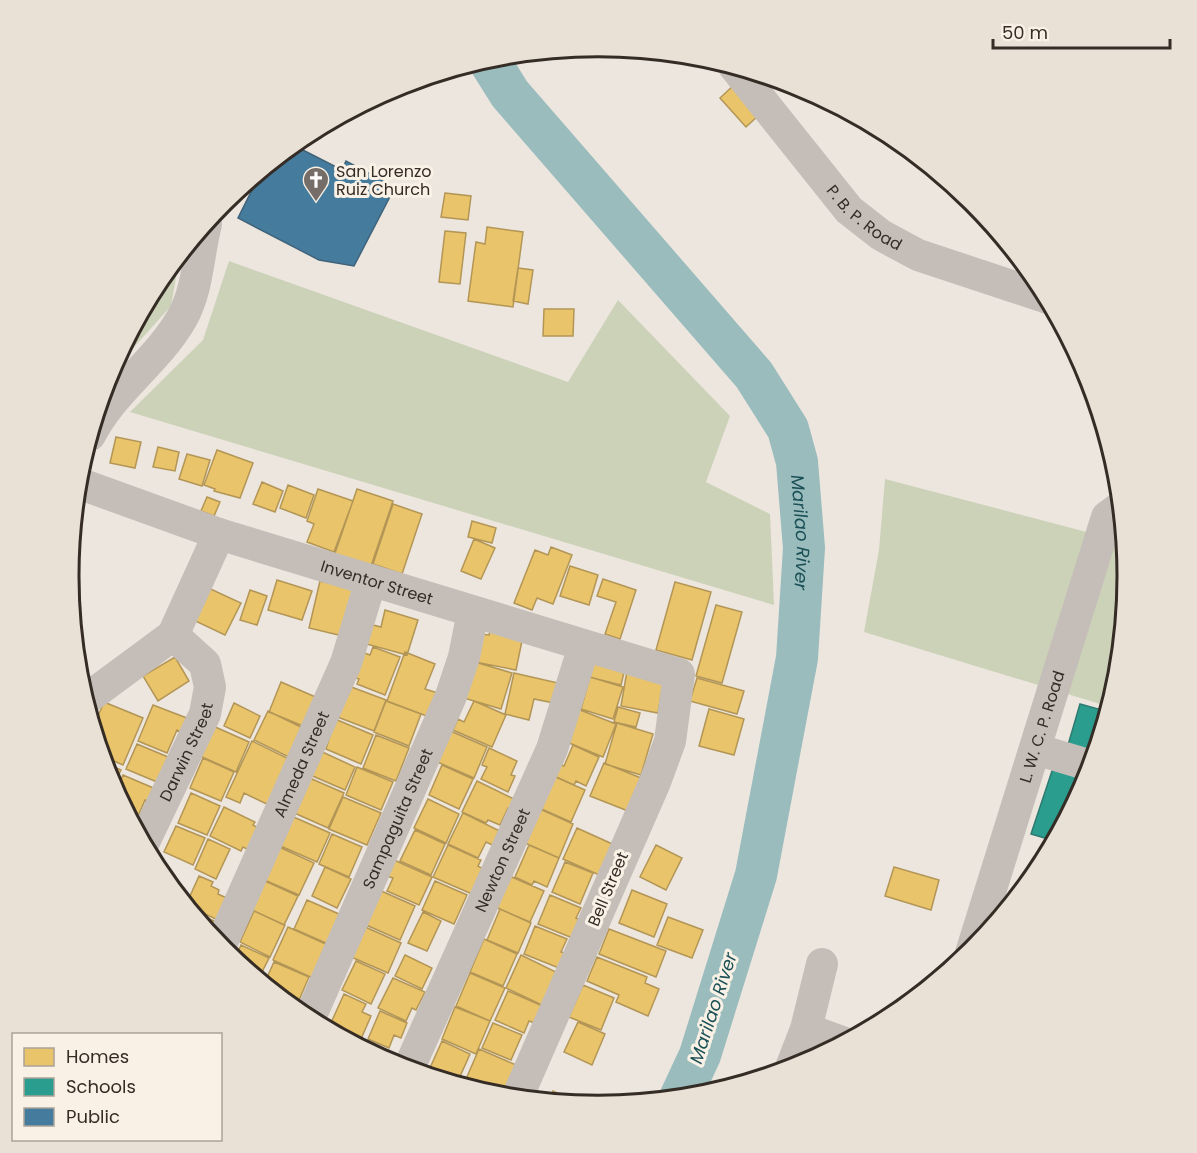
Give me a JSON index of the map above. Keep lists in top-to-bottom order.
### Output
{
  "streets": {
    "street": [
      "P. B. P. Road",
      "Inventor Street",
      "L. W. C. P. Road",
      "Darwin Street",
      "Almeda Street",
      "Sampaguita Street",
      "Newton Street",
      "Bell Street"
    ]
  },
  "crossings": [
    ["Inventor Street", "Almeda Street"],
    ["Inventor Street", "Sampaguita Street"],
    ["Inventor Street", "Newton Street"],
    ["Inventor Street", "Bell Street"]
  ],
  "water": ["Marilao River"],
  "places": {
    "church": ["San Lorenzo Ruiz Church"]
  },
  "legend": ["Homes", "Schools", "Public"],
  "scale_bar": "50 m"
}
